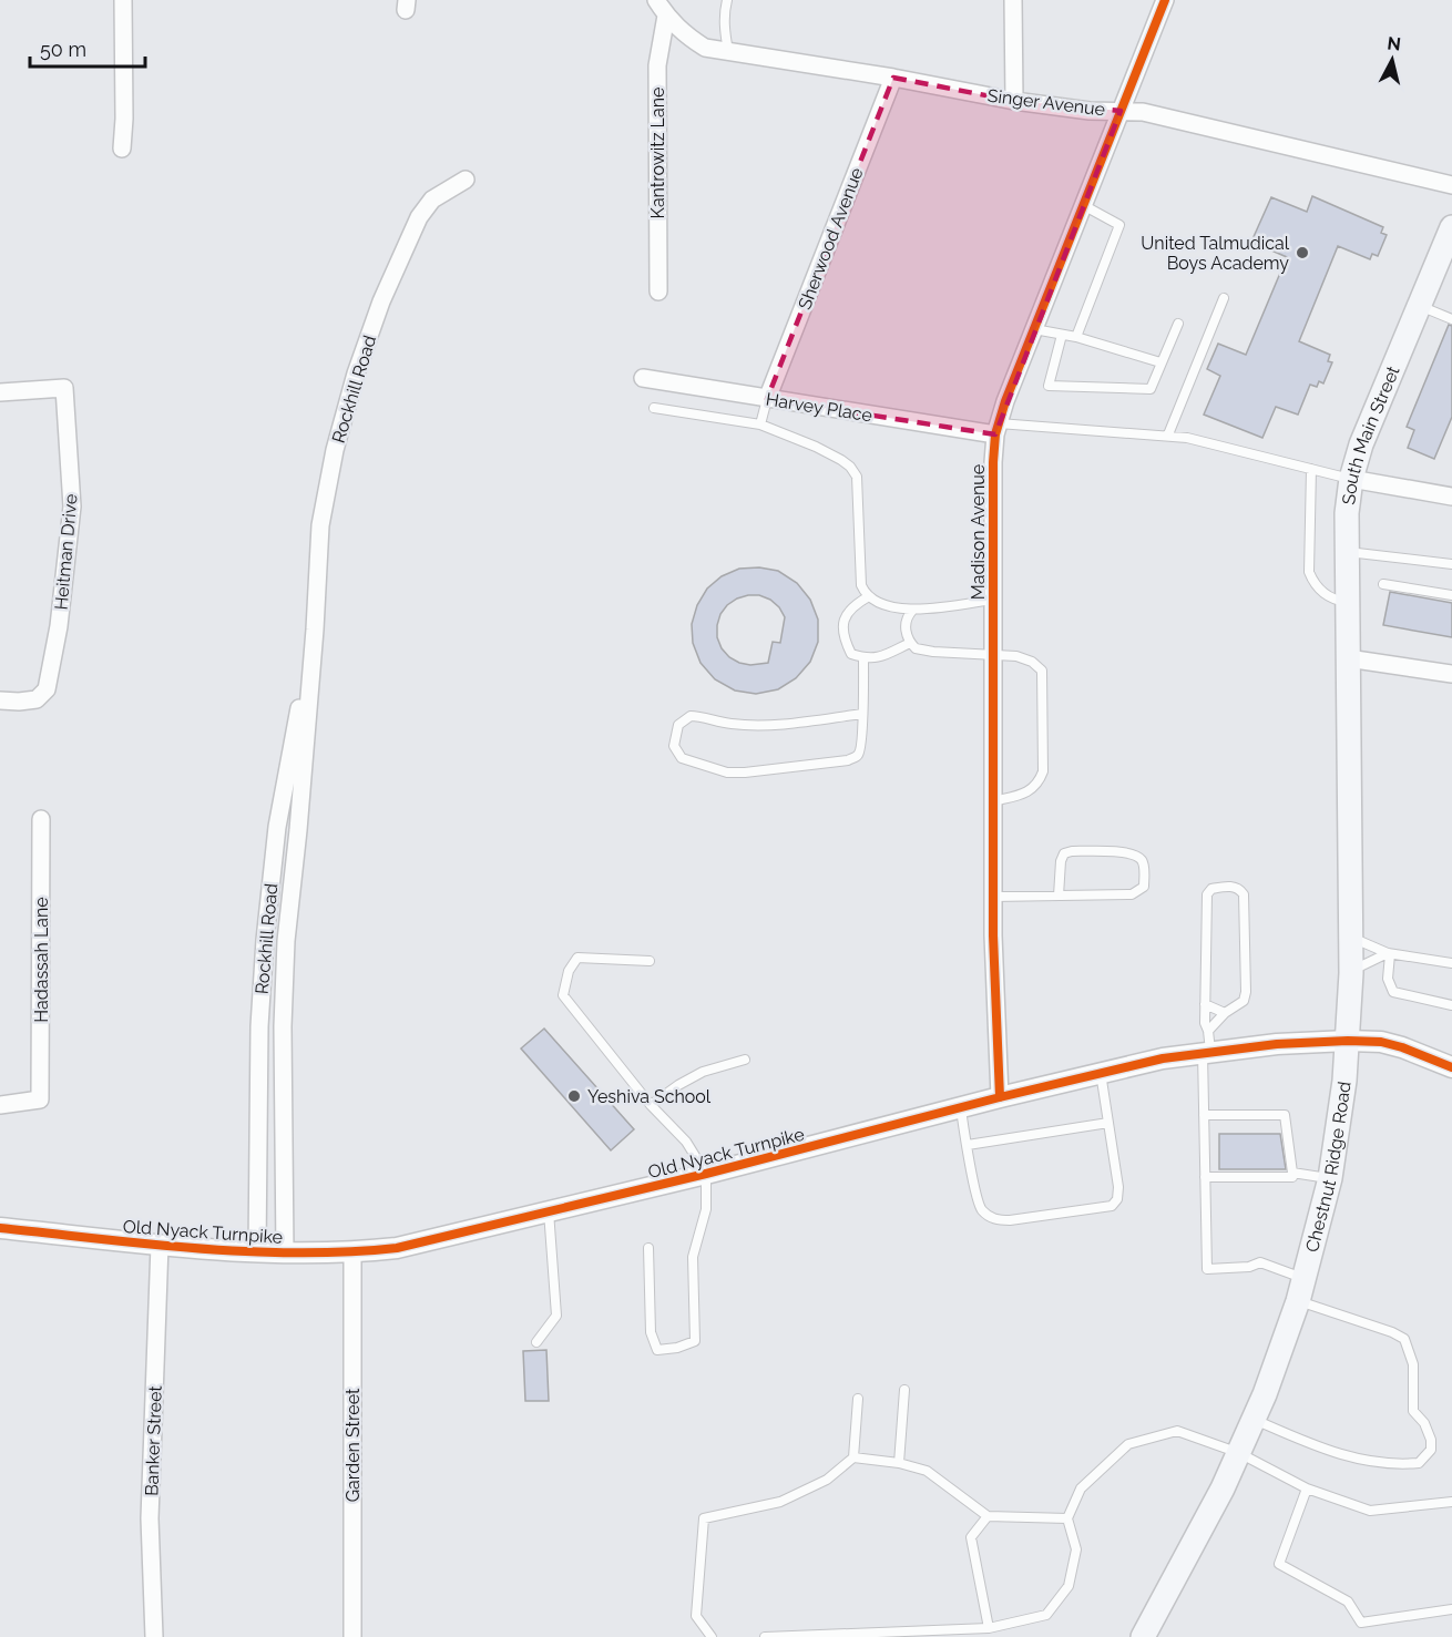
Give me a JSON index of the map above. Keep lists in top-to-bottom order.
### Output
{
  "streets": {
    "main road": ["South Main Street", "Chestnut Ridge Road"],
    "street": [
      "Singer Avenue",
      "Kantrowitz Lane",
      "Sherwood Avenue",
      "Rockhill Road",
      "Harvey Place",
      "Madison Avenue",
      "Heitman Drive",
      "Hadassah Lane",
      "Old Nyack Turnpike",
      "Banker Street",
      "Garden Street"
    ]
  },
  "crossings": [
    ["Singer Avenue", "Kantrowitz Lane"],
    ["Singer Avenue", "Sherwood Avenue"],
    ["Singer Avenue", "Madison Avenue"],
    ["Sherwood Avenue", "Harvey Place"],
    ["Rockhill Road", "Old Nyack Turnpike"],
    ["Harvey Place", "Madison Avenue"],
    ["South Main Street", "Chestnut Ridge Road"],
    ["Madison Avenue", "Old Nyack Turnpike"],
    ["Old Nyack Turnpike", "Chestnut Ridge Road"],
    ["Old Nyack Turnpike", "Banker Street"],
    ["Old Nyack Turnpike", "Garden Street"]
  ],
  "places": ["United Talmudical Boys Academy", "Yeshiva School"],
  "scale_bar": "50 m",
  "north": "top"
}
